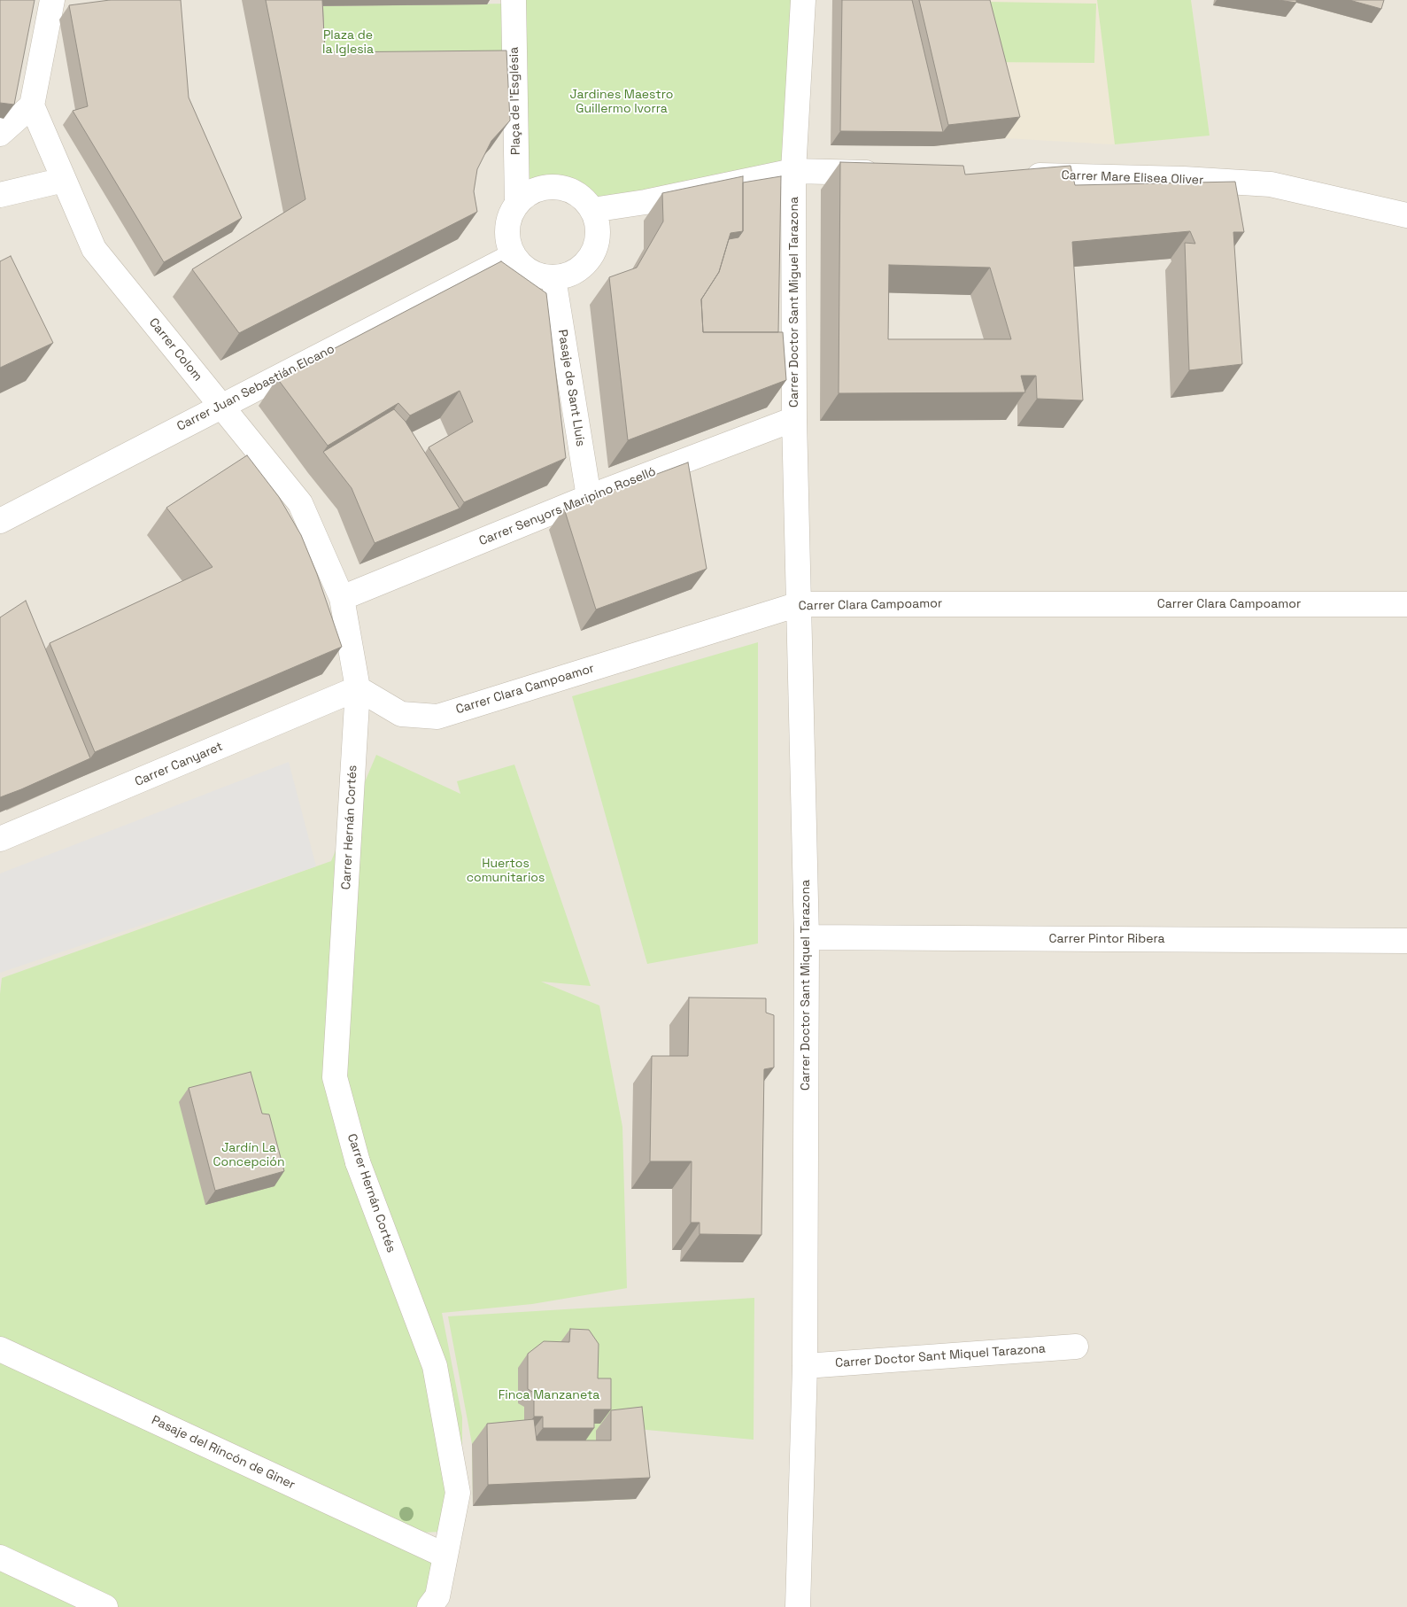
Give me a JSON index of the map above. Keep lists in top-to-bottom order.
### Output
{
  "streets": {
    "street": [
      "Plaça de l’Església",
      "Carrer Mare Elisea Oliver",
      "Carrer Doctor Sant Miguel Tarazona",
      "Carrer Colom",
      "Carrer Juan Sebastián Elcano",
      "Pasaje de Sant Lluís",
      "Carrer Senyors Maripino Roselló",
      "Carrer Clara Campoamor",
      "Carrer Canyaret",
      "Carrer Hernán Cortés",
      "Carrer Pintor Ribera",
      "Carrer Doctor Sant Miquel Tarazona",
      "Pasaje del Rincón de Giner"
    ]
  },
  "crossings": [
    ["Plaça de l’Església", "Carrer Juan Sebastián Elcano"],
    ["Plaça de l’Església", "Pasaje de Sant Lluís"],
    ["Carrer Doctor Sant Miguel Tarazona", "Carrer Senyors Maripino Roselló"],
    ["Carrer Doctor Sant Miguel Tarazona", "Carrer Clara Campoamor"],
    ["Carrer Doctor Sant Miguel Tarazona", "Carrer Doctor Sant Miquel Tarazona"],
    ["Carrer Colom", "Carrer Juan Sebastián Elcano"],
    ["Carrer Colom", "Carrer Senyors Maripino Roselló"],
    ["Carrer Colom", "Carrer Clara Campoamor"],
    ["Carrer Colom", "Carrer Canyaret"],
    ["Carrer Colom", "Carrer Hernán Cortés"],
    ["Carrer Juan Sebastián Elcano", "Pasaje de Sant Lluís"],
    ["Pasaje de Sant Lluís", "Carrer Senyors Maripino Roselló"],
    ["Carrer Clara Campoamor", "Carrer Canyaret"],
    ["Carrer Clara Campoamor", "Carrer Hernán Cortés"],
    ["Carrer Clara Campoamor", "Carrer Doctor Sant Miquel Tarazona"],
    ["Carrer Canyaret", "Carrer Hernán Cortés"],
    ["Carrer Hernán Cortés", "Pasaje del Rincón de Giner"],
    ["Carrer Pintor Ribera", "Carrer Doctor Sant Miquel Tarazona"]
  ],
  "parks": [
    "Plaza de la Iglesia",
    "Jardines Maestro Guillermo Ivorra",
    "Huertos comunitarios",
    "Jardín La Concepción",
    "Finca Manzaneta"
  ]
}
